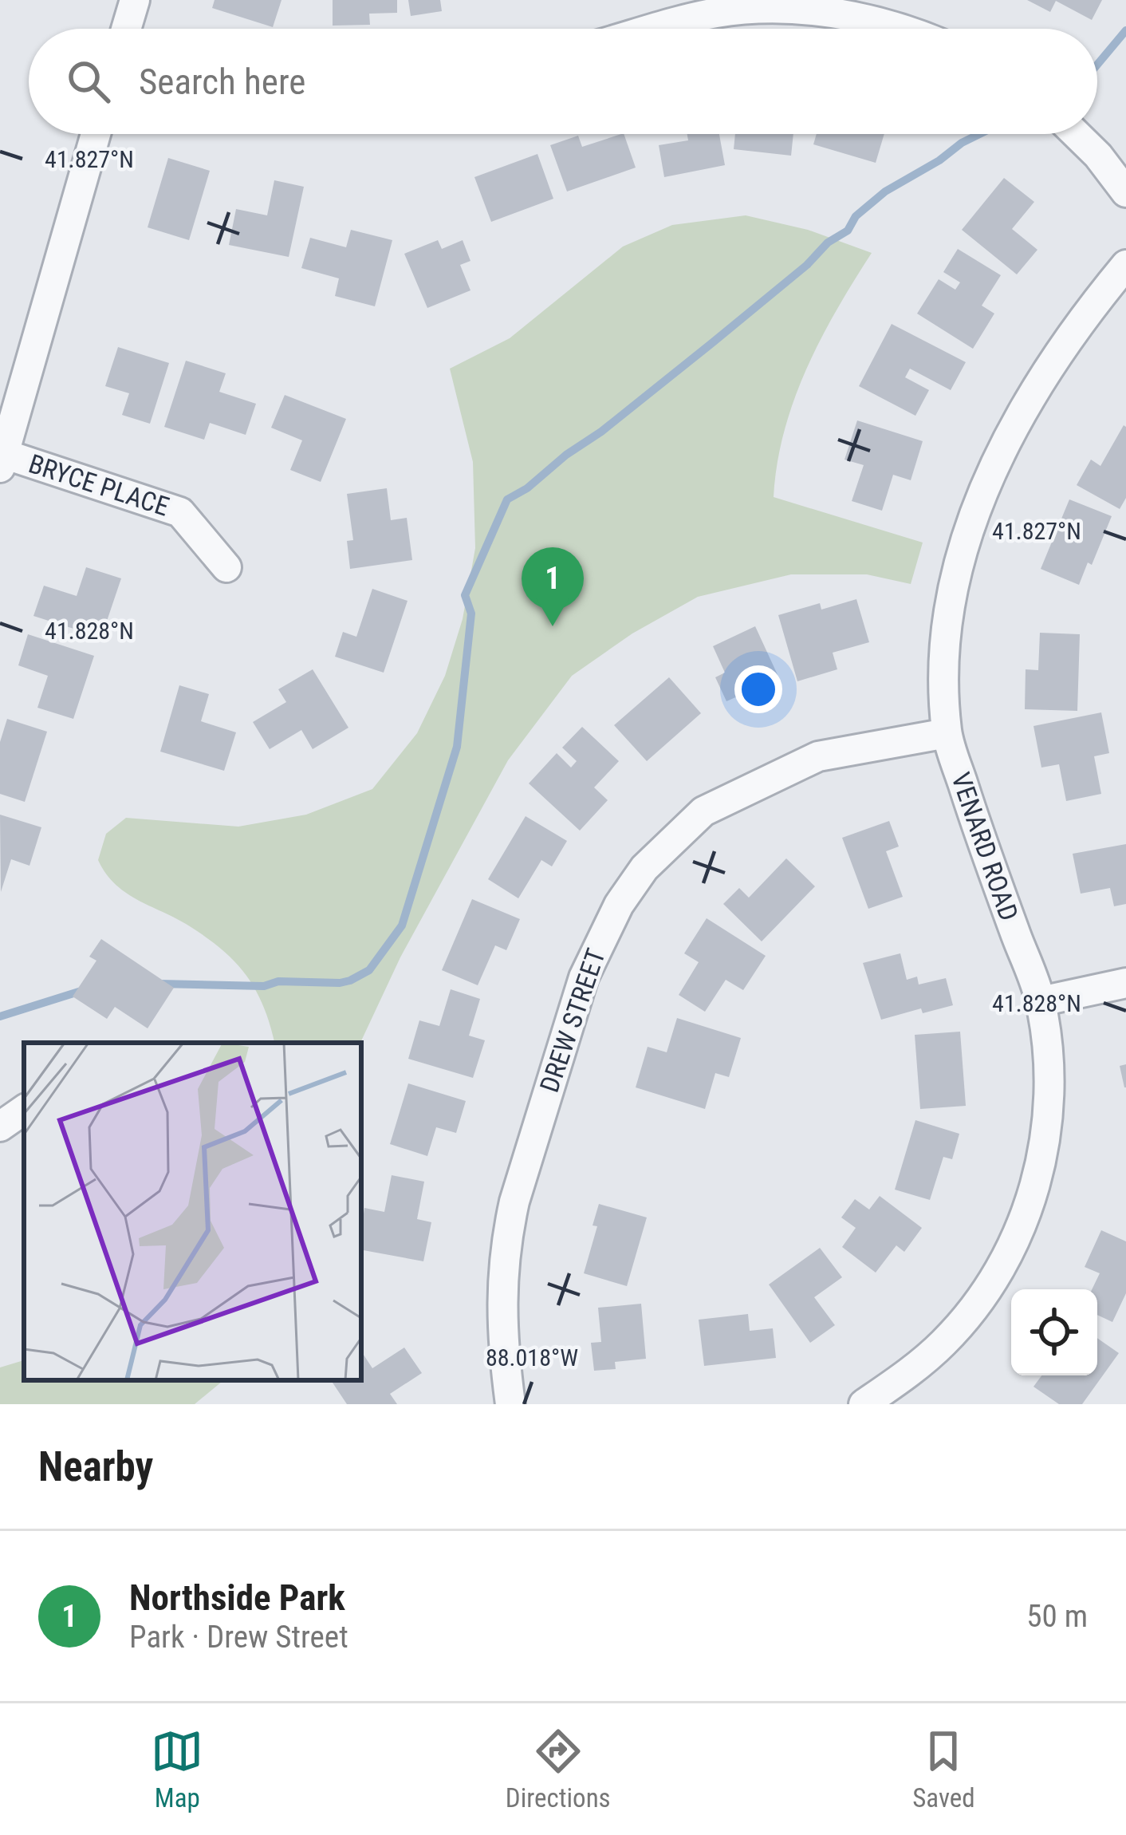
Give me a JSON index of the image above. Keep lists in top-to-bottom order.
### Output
{
  "streets": {
    "street": ["BRYCE PLACE", "VENARD ROAD", "DREW STREET"]
  },
  "crossings": [
    ["VENARD ROAD", "DREW STREET"]
  ],
  "page": {
    "search": "Search here",
    "pins": "1",
    "heading": "Nearby",
    "list": [
      {
        "mark": "1",
        "name": "Northside Park",
        "note": "Park · Drew Street",
        "value": "50 m"
      }
    ],
    "nav": ["Map", "Directions", "Saved"]
  },
  "coordinates": ["41.827°N", "41.828°N", "88.018°W"]
}
